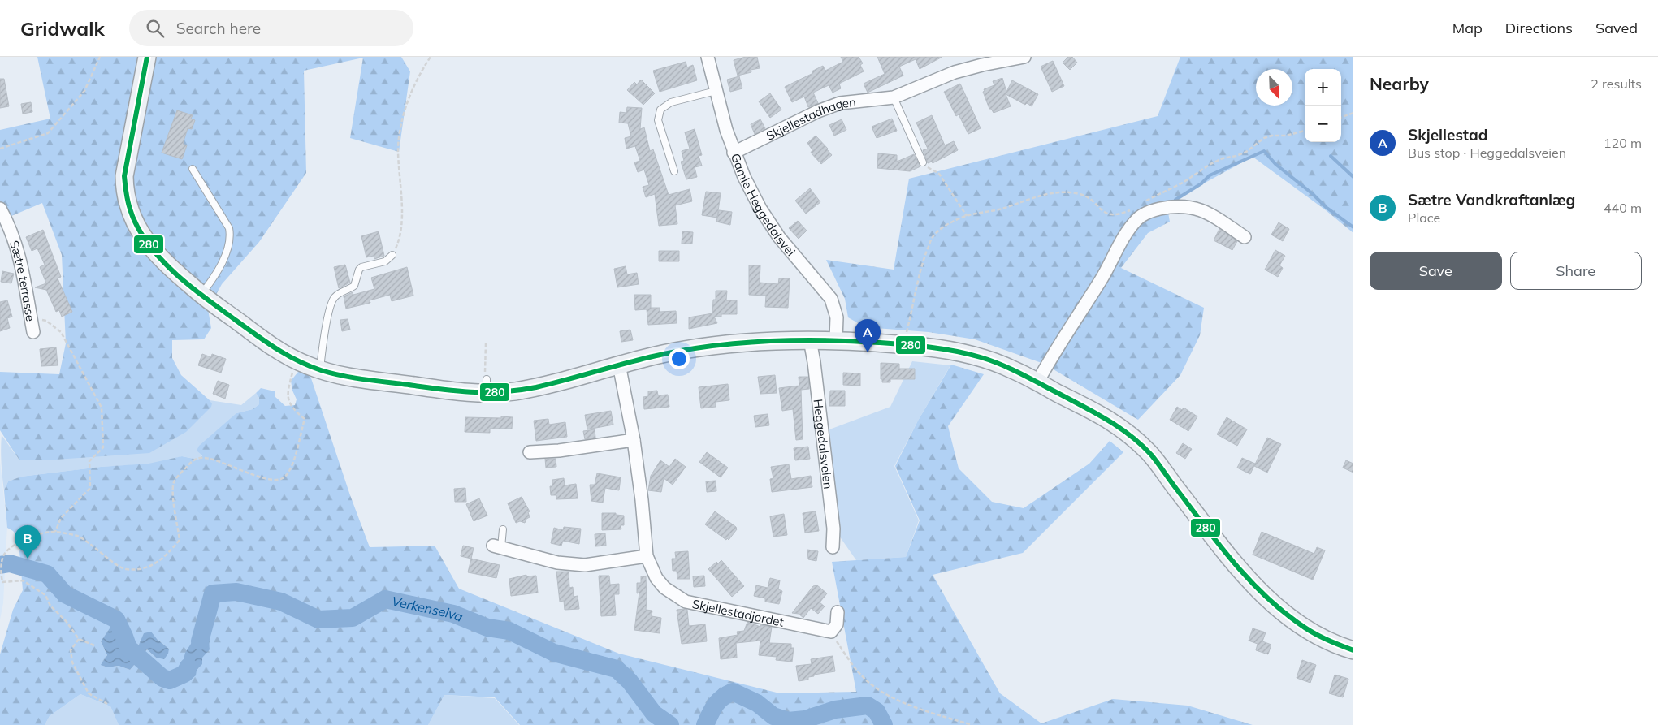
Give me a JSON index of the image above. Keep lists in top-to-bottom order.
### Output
{
  "streets": {
    "street": [
      "Skjellestadhagen",
      "Gamle Heggedalsvei",
      "Sætre terrasse",
      "Heggedalsveien",
      "Skjellestadjordet"
    ]
  },
  "crossings": [
    ["Skjellestadhagen", "Gamle Heggedalsvei"]
  ],
  "water": ["Verkenselva"],
  "lines": ["transit line 280"],
  "north": "bottom right",
  "page": {
    "header": "Gridwalk",
    "search": "Search here",
    "nav": ["Map", "Directions", "Saved"],
    "heading": ["Nearby", "2 results"],
    "map_buttons": ["+", "−"],
    "list": [
      {
        "mark": "A",
        "name": "Skjellestad",
        "note": "Bus stop · Heggedalsveien",
        "value": "120 m"
      },
      {
        "mark": "B",
        "name": "Sætre Vandkraftanlæg",
        "note": "Place",
        "value": "440 m"
      }
    ],
    "buttons": ["Save", "Share"],
    "pins": ["A", "B"]
  }
}
